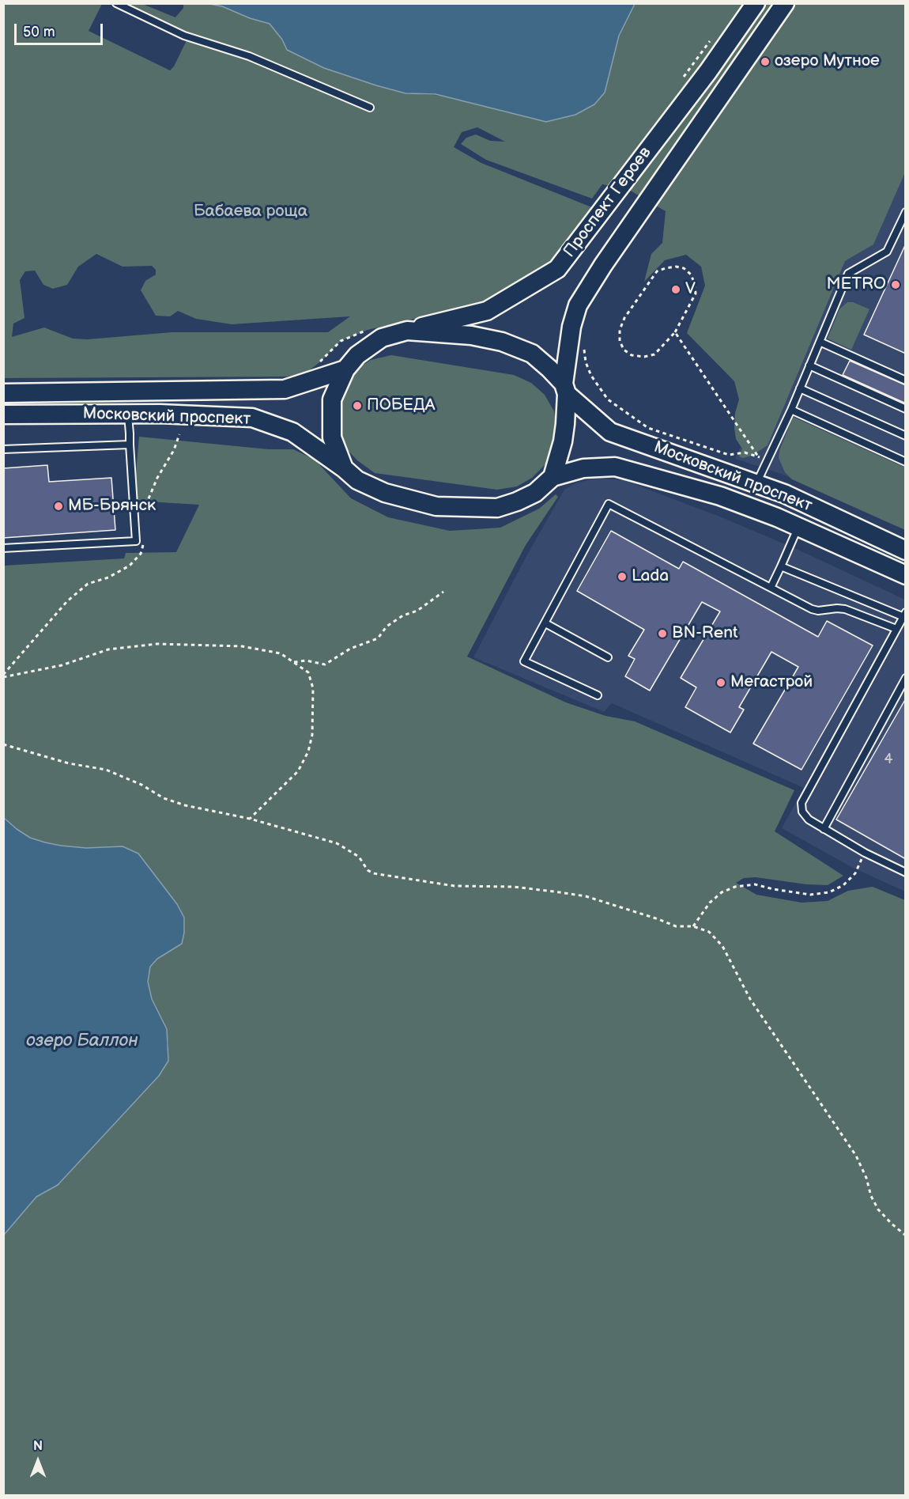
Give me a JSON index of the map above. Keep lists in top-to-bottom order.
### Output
{
  "streets": {
    "main road": ["Проспект Героев", "Московский проспект"]
  },
  "crossings": [
    ["Проспект Героев", "Московский проспект"]
  ],
  "water": ["озеро Баллон"],
  "parks": ["Бабаева роща"],
  "places": [
    "озеро Мутное",
    "METRO",
    "V",
    "ПОБЕДА",
    "МБ-Брянск",
    "Lada",
    "BN-Rent",
    "Мегастрой"
  ],
  "house_numbers": ["4"],
  "scale_bar": "50 m",
  "north": "top"
}
